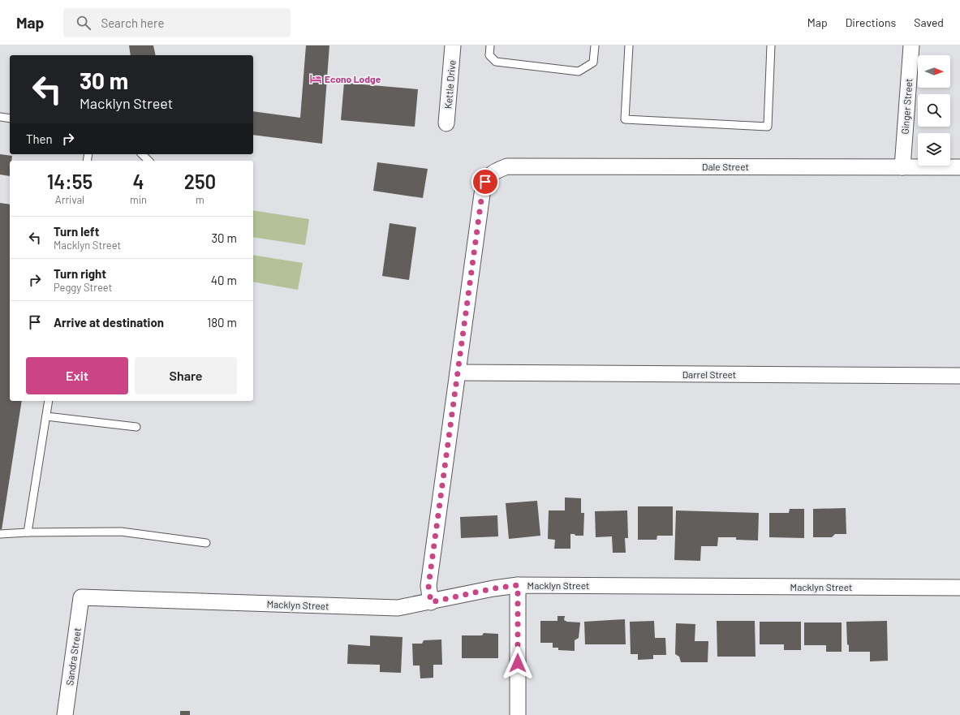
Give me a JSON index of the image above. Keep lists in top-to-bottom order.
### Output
{
  "streets": {
    "street": [
      "Kettle Drive",
      "Ginger Street",
      "Dale Street",
      "Darrel Street",
      "Macklyn Street",
      "Sandra Street"
    ]
  },
  "crossings": [
    ["Ginger Street", "Dale Street"],
    ["Dale Street", "Darrel Street"],
    ["Macklyn Street", "Sandra Street"]
  ],
  "places": {
    "hotel": ["Econo Lodge"]
  },
  "north": "right",
  "page": {
    "header": "Map",
    "search": "Search here",
    "nav": ["Map", "Directions", "Saved"],
    "turn": ["30 m", "Macklyn Street"],
    "then": "Then",
    "eta": [
      "14:55",
      "Arrival",
      "4",
      "min",
      "250",
      "m"
    ],
    "list": [
      {
        "name": "Turn left",
        "note": "Macklyn Street",
        "value": "30 m"
      },
      {
        "name": "Turn right",
        "note": "Peggy Street",
        "value": "40 m"
      },
      {
        "name": "Arrive at destination",
        "value": "180 m"
      }
    ],
    "buttons": ["Exit", "Share"]
  }
}
